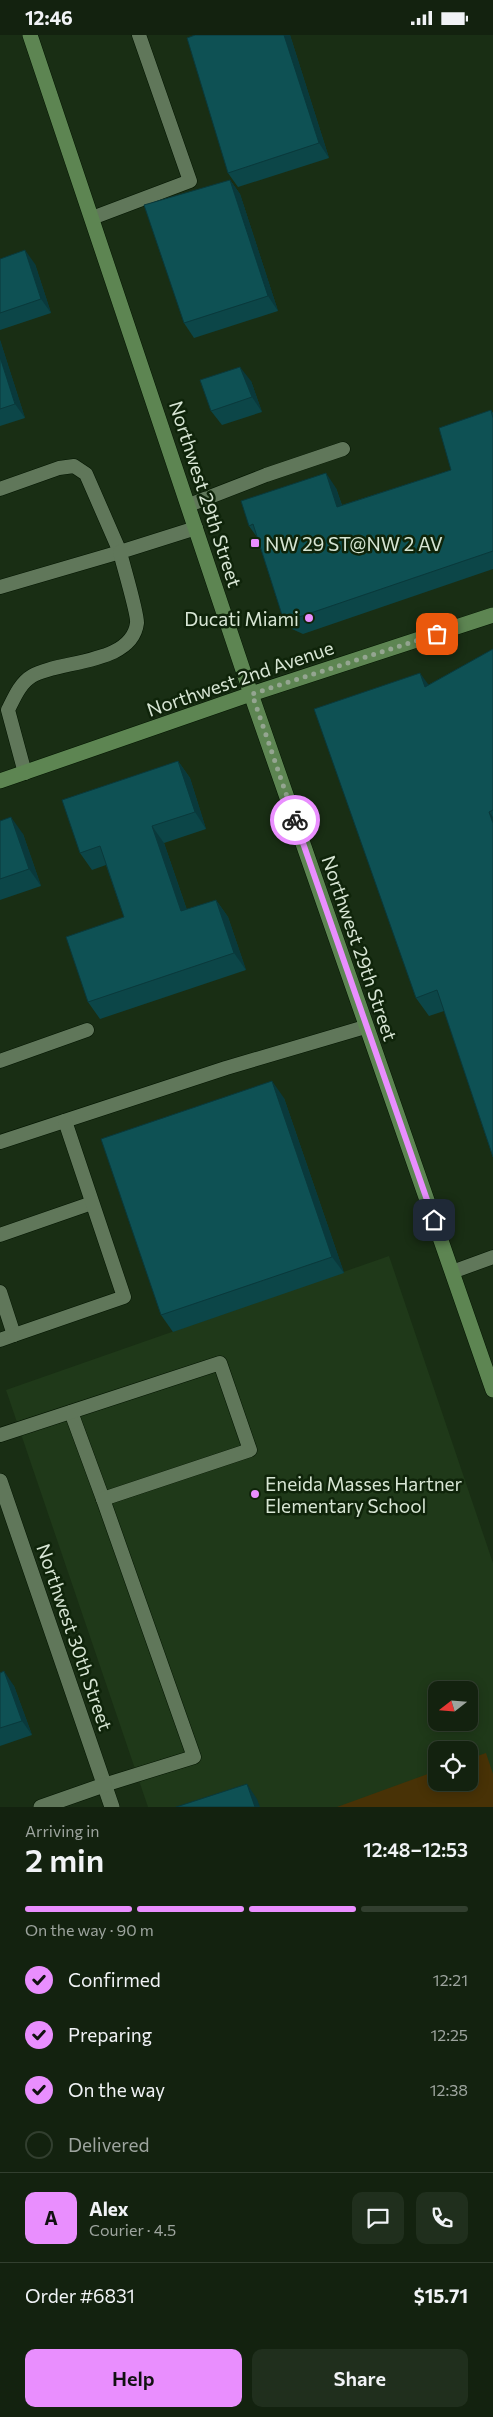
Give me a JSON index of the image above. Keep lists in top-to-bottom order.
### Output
{
  "streets": {
    "street": ["Northwest 29th Street", "Northwest 2nd Avenue", "Northwest 30th Street"]
  },
  "crossings": [
    ["Northwest 29th Street", "Northwest 2nd Avenue"]
  ],
  "places": {
    "transit": ["NW 29 ST@NW 2 AV"],
    "other": ["Ducati Miami", "Eneida Masses Hartner Elementary School"]
  },
  "north": "left",
  "page": {
    "status": "12:46",
    "heading": ["2 min", "Arriving in", "12:48–12:53"],
    "panel": [
      "Alex",
      "Courier · 4.5",
      "Order #6831",
      "$15.71"
    ],
    "bar": "On the way · 90 m",
    "list": [
      ["Confirmed", "12:21"],
      ["Preparing", "12:25"],
      ["On the way", "12:38"],
      "Delivered"
    ],
    "round": "A",
    "buttons": ["Help", "Share"]
  }
}
